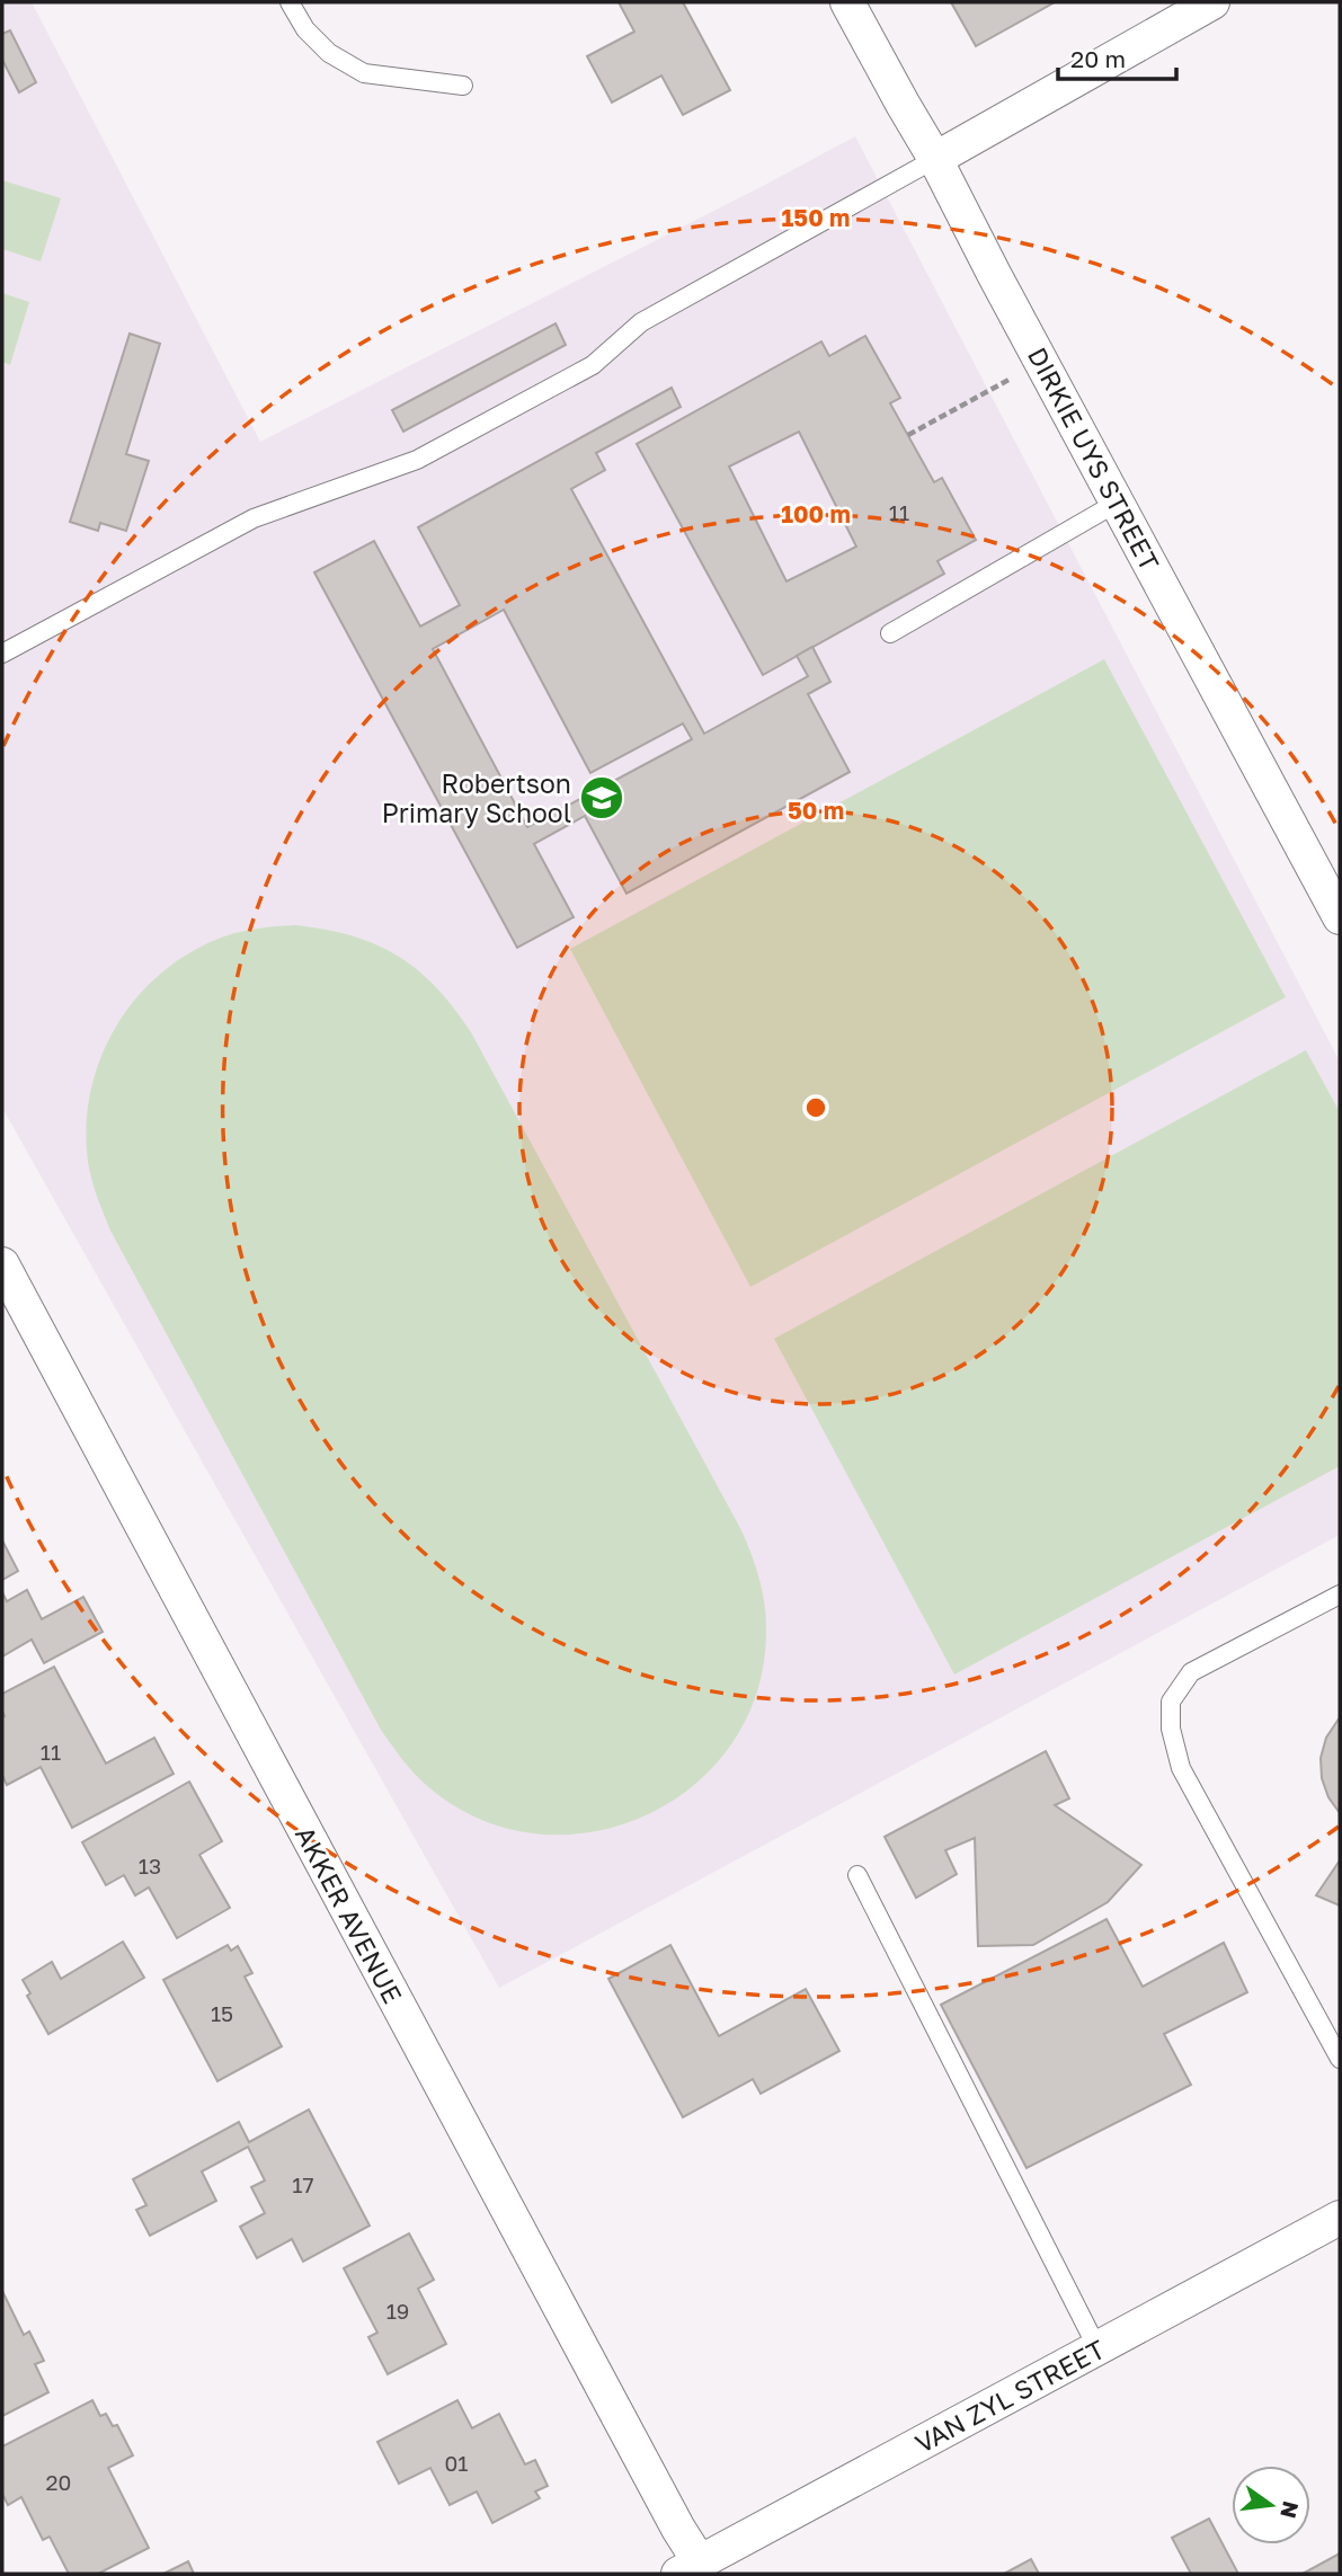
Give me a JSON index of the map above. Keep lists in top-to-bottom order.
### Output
{
  "streets": {
    "street": ["DIRKIE UYS STREET", "AKKER AVENUE", "VAN ZYL STREET"]
  },
  "crossings": [
    ["AKKER AVENUE", "VAN ZYL STREET"]
  ],
  "places": {
    "school or university": ["Robertson Primary School"]
  },
  "house_numbers": [
    "11",
    "11",
    "13",
    "15",
    "17",
    "19",
    "01",
    "20"
  ],
  "scale_bar": "20 m",
  "north": "right",
  "rings": ["150 m", "100 m", "50 m"]
}
